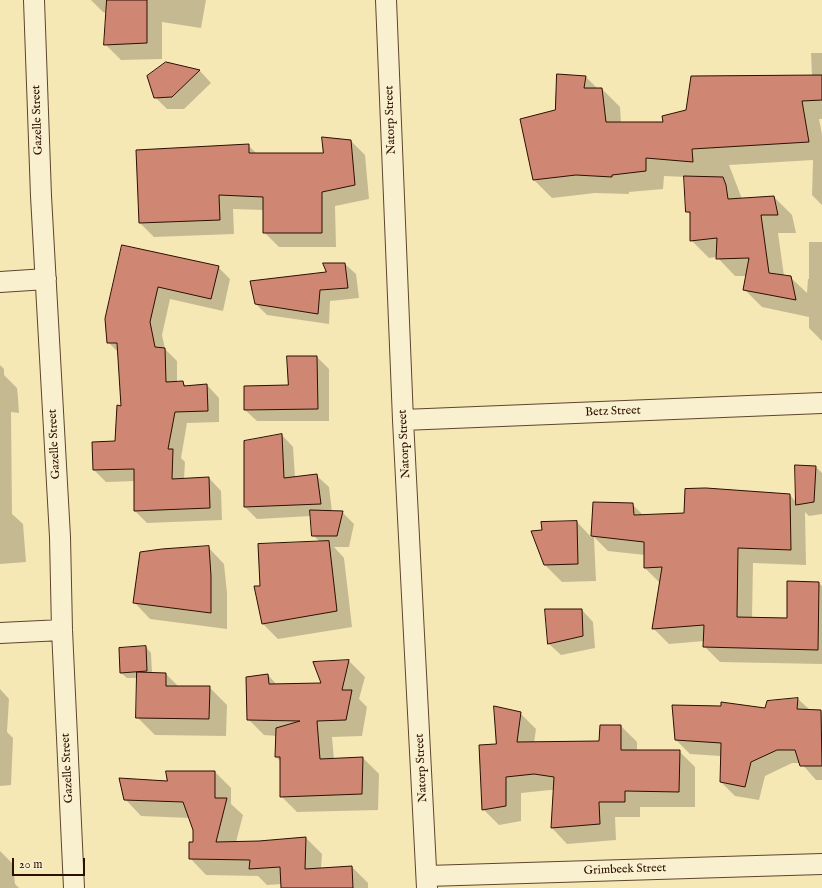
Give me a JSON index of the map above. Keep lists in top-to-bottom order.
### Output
{
  "streets": {
    "street": [
      "Gazelle Street",
      "Natorp Street",
      "Betz Street",
      "Grimbeek Street"
    ]
  },
  "crossings": [
    ["Natorp Street", "Betz Street"],
    ["Natorp Street", "Grimbeek Street"]
  ],
  "scale_bar": "20 m"
}
